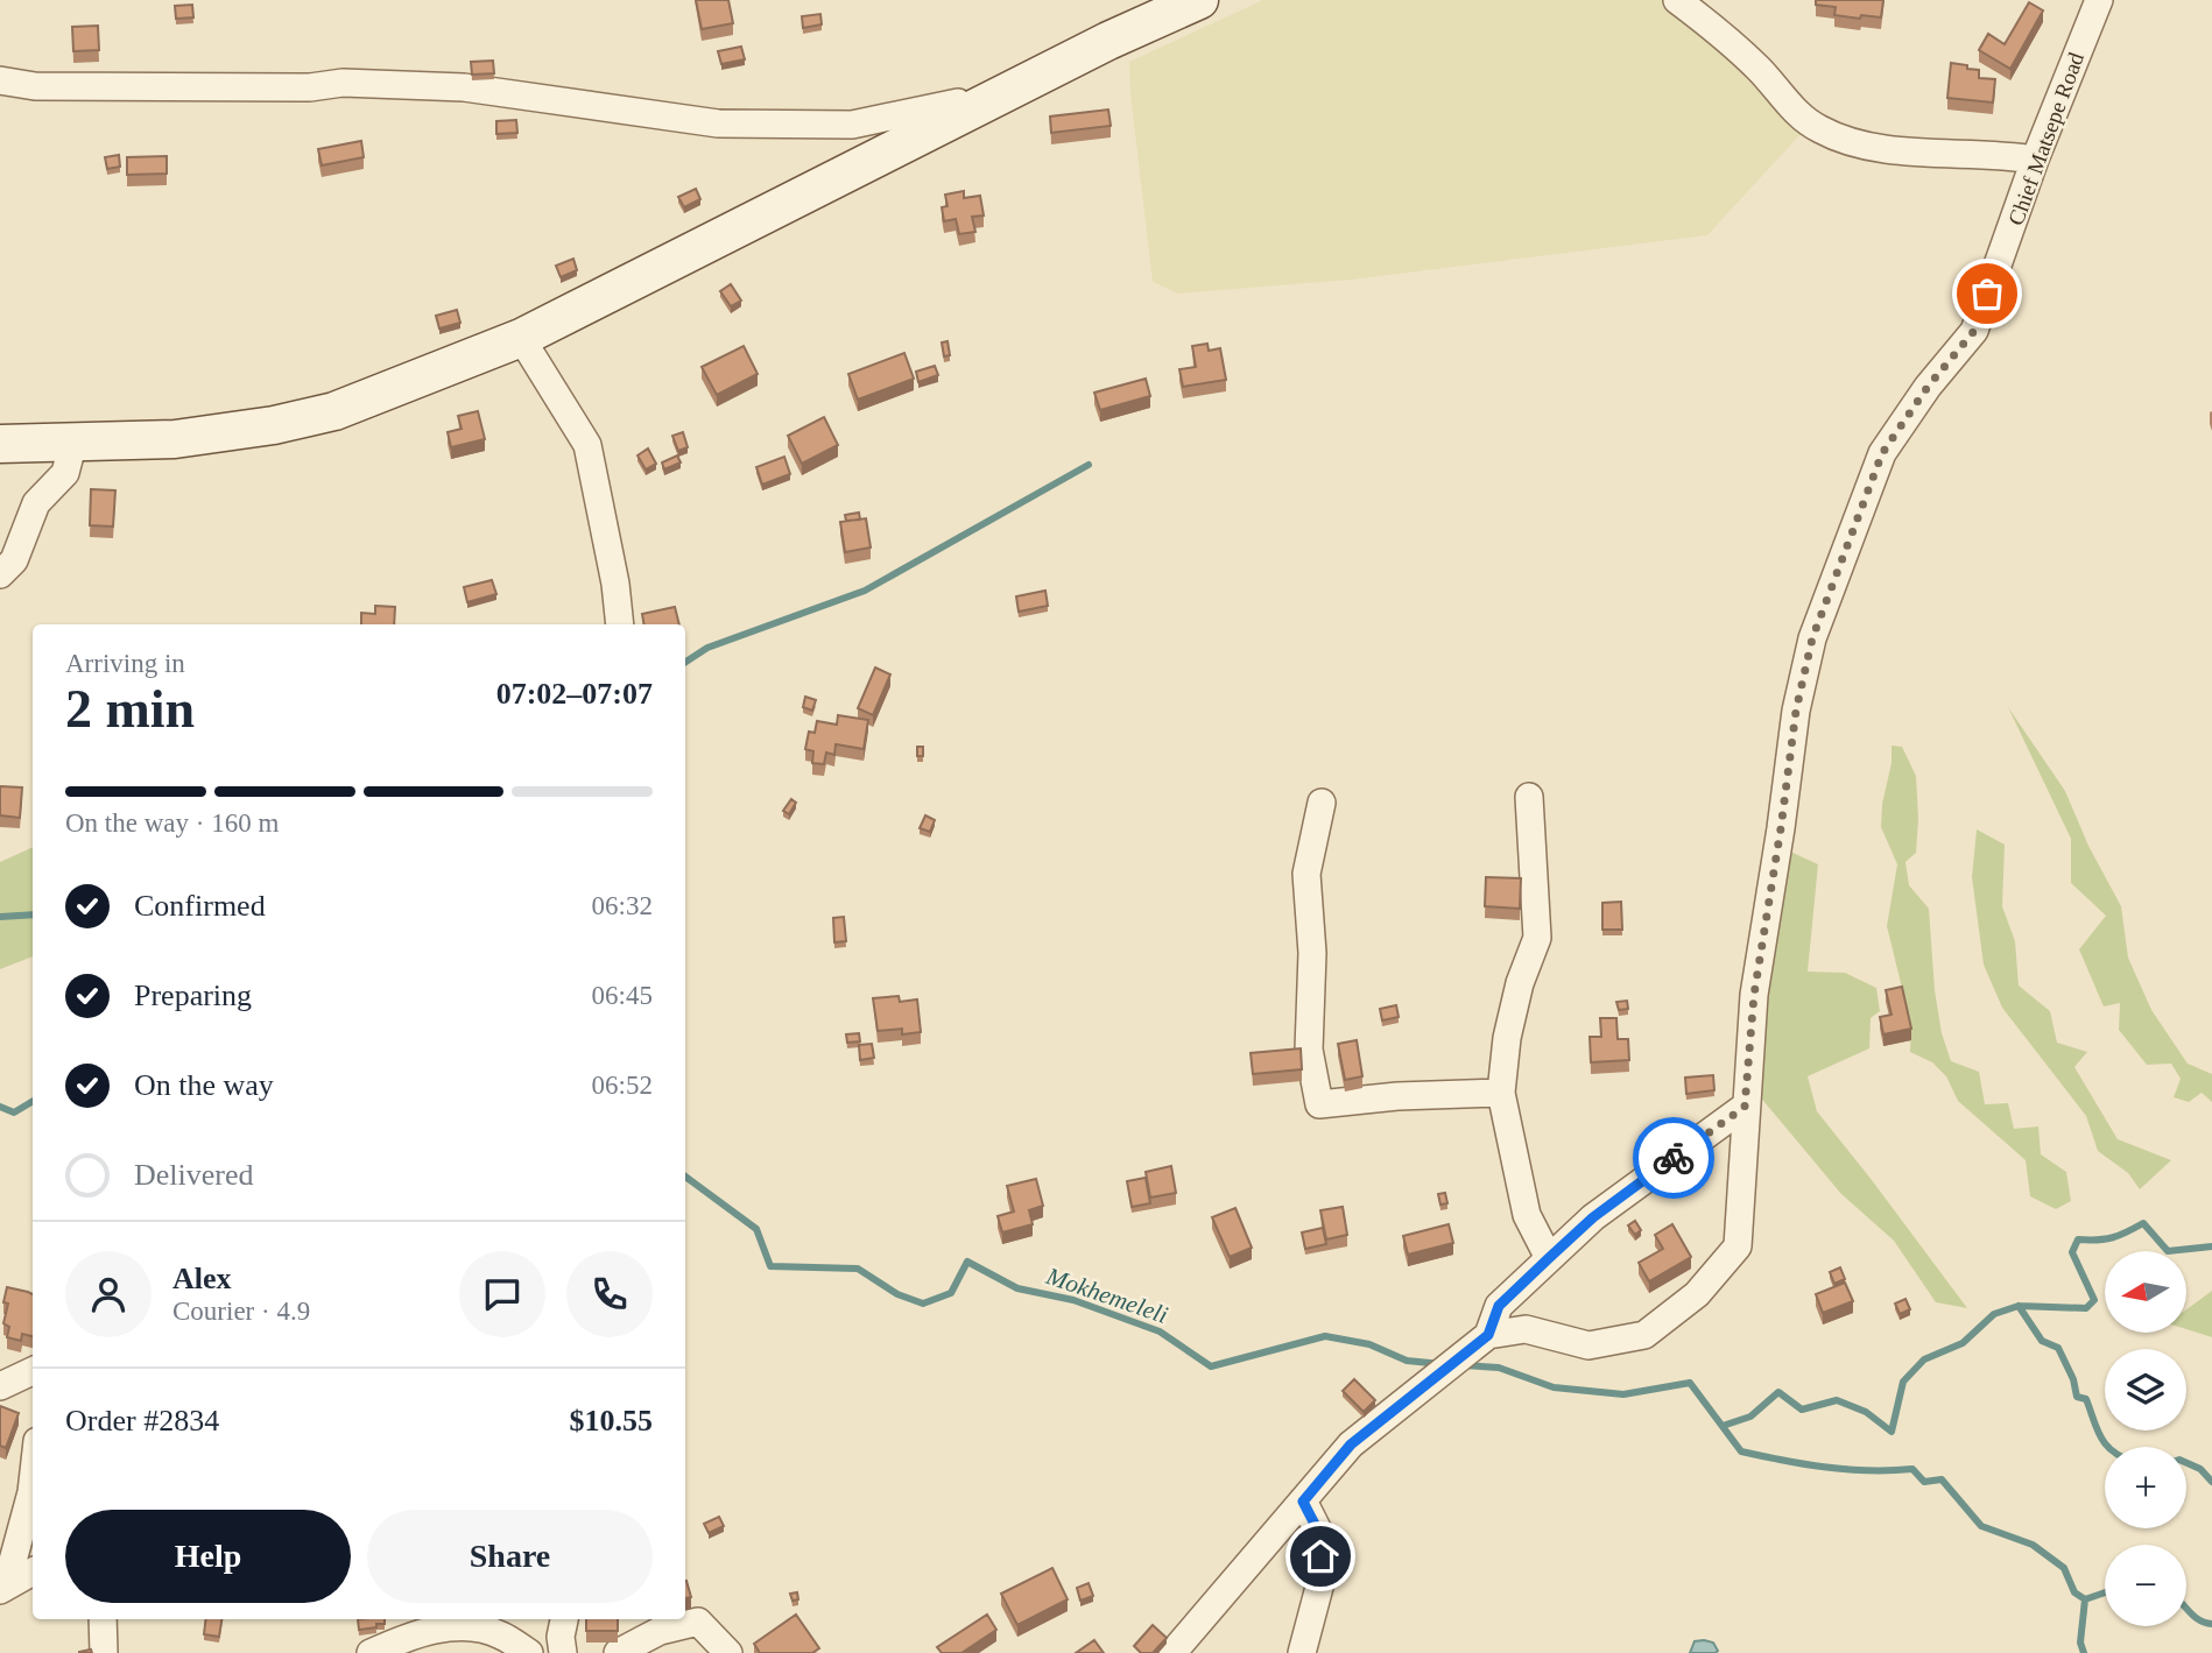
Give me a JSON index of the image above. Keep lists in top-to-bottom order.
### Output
{
  "streets": {
    "street": ["Chief Matsepe Road"]
  },
  "water": ["Mokhemeleli"],
  "north": "left",
  "page": {
    "heading": ["2 min", "Arriving in", "07:02–07:07"],
    "panel": [
      "Alex",
      "Courier · 4.9",
      "Order #2834",
      "$10.55"
    ],
    "bar": "On the way · 160 m",
    "list": [
      ["Confirmed", "06:32"],
      ["Preparing", "06:45"],
      ["On the way", "06:52"],
      "Delivered"
    ],
    "map_buttons": ["+", "−"],
    "buttons": ["Help", "Share"]
  }
}
